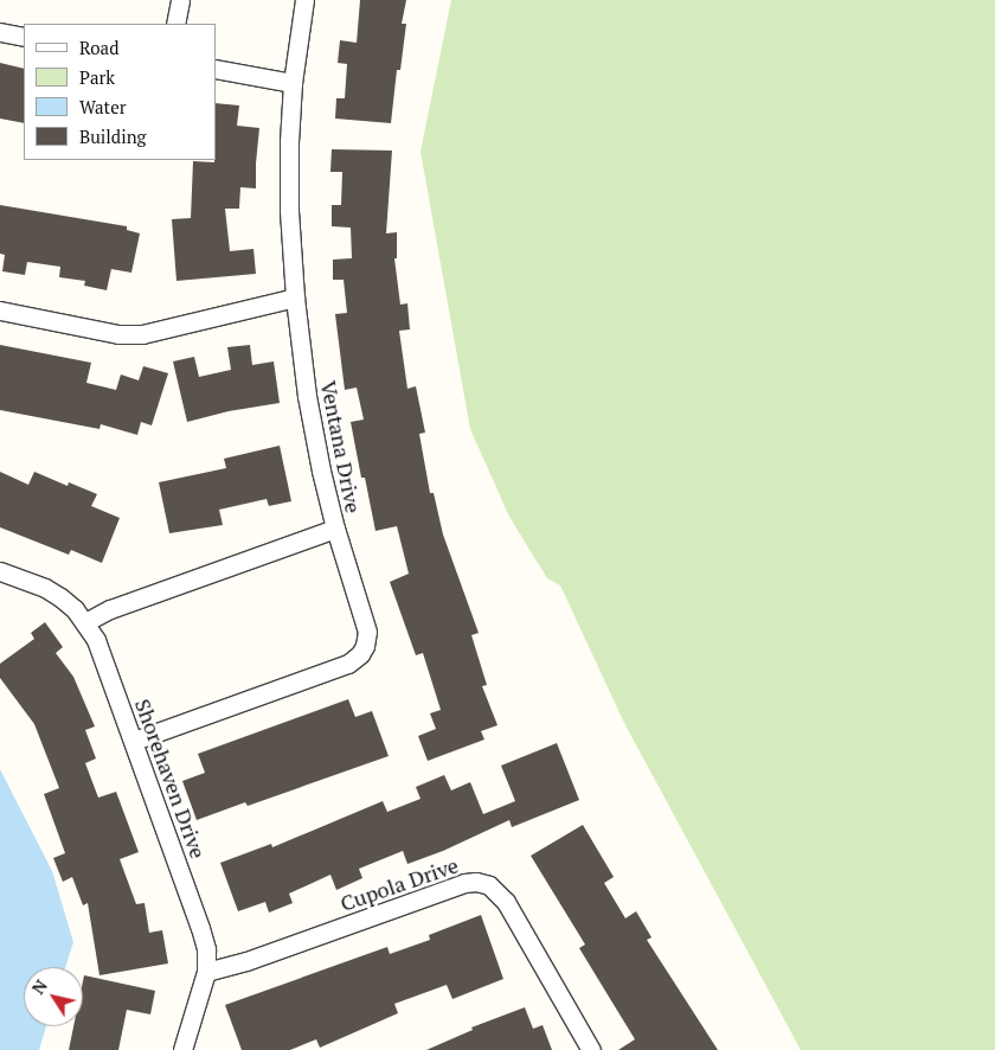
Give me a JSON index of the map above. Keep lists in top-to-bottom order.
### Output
{
  "streets": {
    "street": ["Ventana Drive", "Shorehaven Drive", "Cupola Drive"]
  },
  "crossings": [
    ["Ventana Drive", "Shorehaven Drive"],
    ["Shorehaven Drive", "Cupola Drive"]
  ],
  "legend": [
    "Road",
    "Park",
    "Water",
    "Building"
  ],
  "north": "top left"
}
